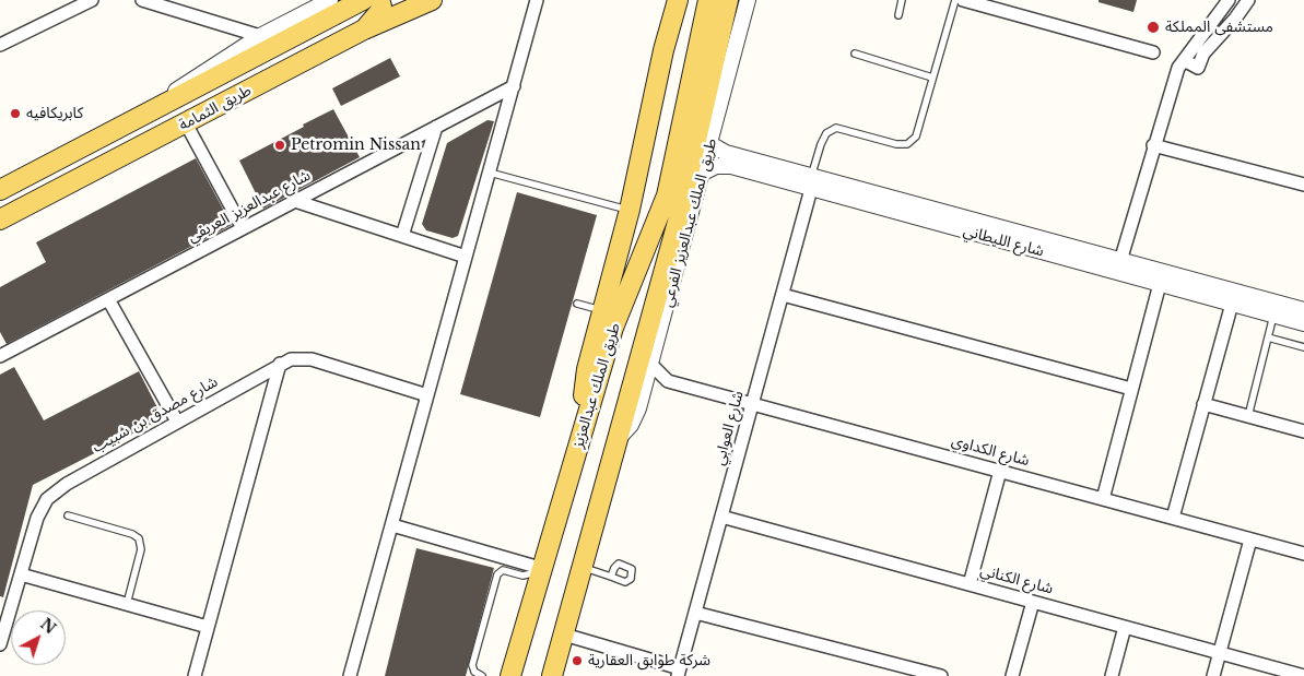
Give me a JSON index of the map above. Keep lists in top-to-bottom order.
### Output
{
  "streets": {
    "main road": ["طريق الثمامة", "طريق الملك عبدالعزيز"],
    "street": [
      "شارع عبدالعزيز العريفي",
      "طريق الملك عبدالعزيز الفرعي",
      "شارع الليطاني",
      "شارع مصدق بن شبيب",
      "شارع العوابي",
      "شارع الكداوي",
      "شارع الكناني"
    ]
  },
  "crossings": [
    ["طريق الملك عبدالعزيز الفرعي", "شارع الليطاني"],
    ["طريق الملك عبدالعزيز الفرعي", "شارع الكداوي"],
    ["شارع الليطاني", "شارع العوابي"],
    ["شارع العوابي", "شارع الكداوي"],
    ["شارع العوابي", "شارع الكناني"]
  ],
  "places": [
    "مستشفى المملكة",
    "كابريكافيه",
    "Petromin Nissan",
    "شركة طوابق العقارية"
  ],
  "north": "top right"
}
